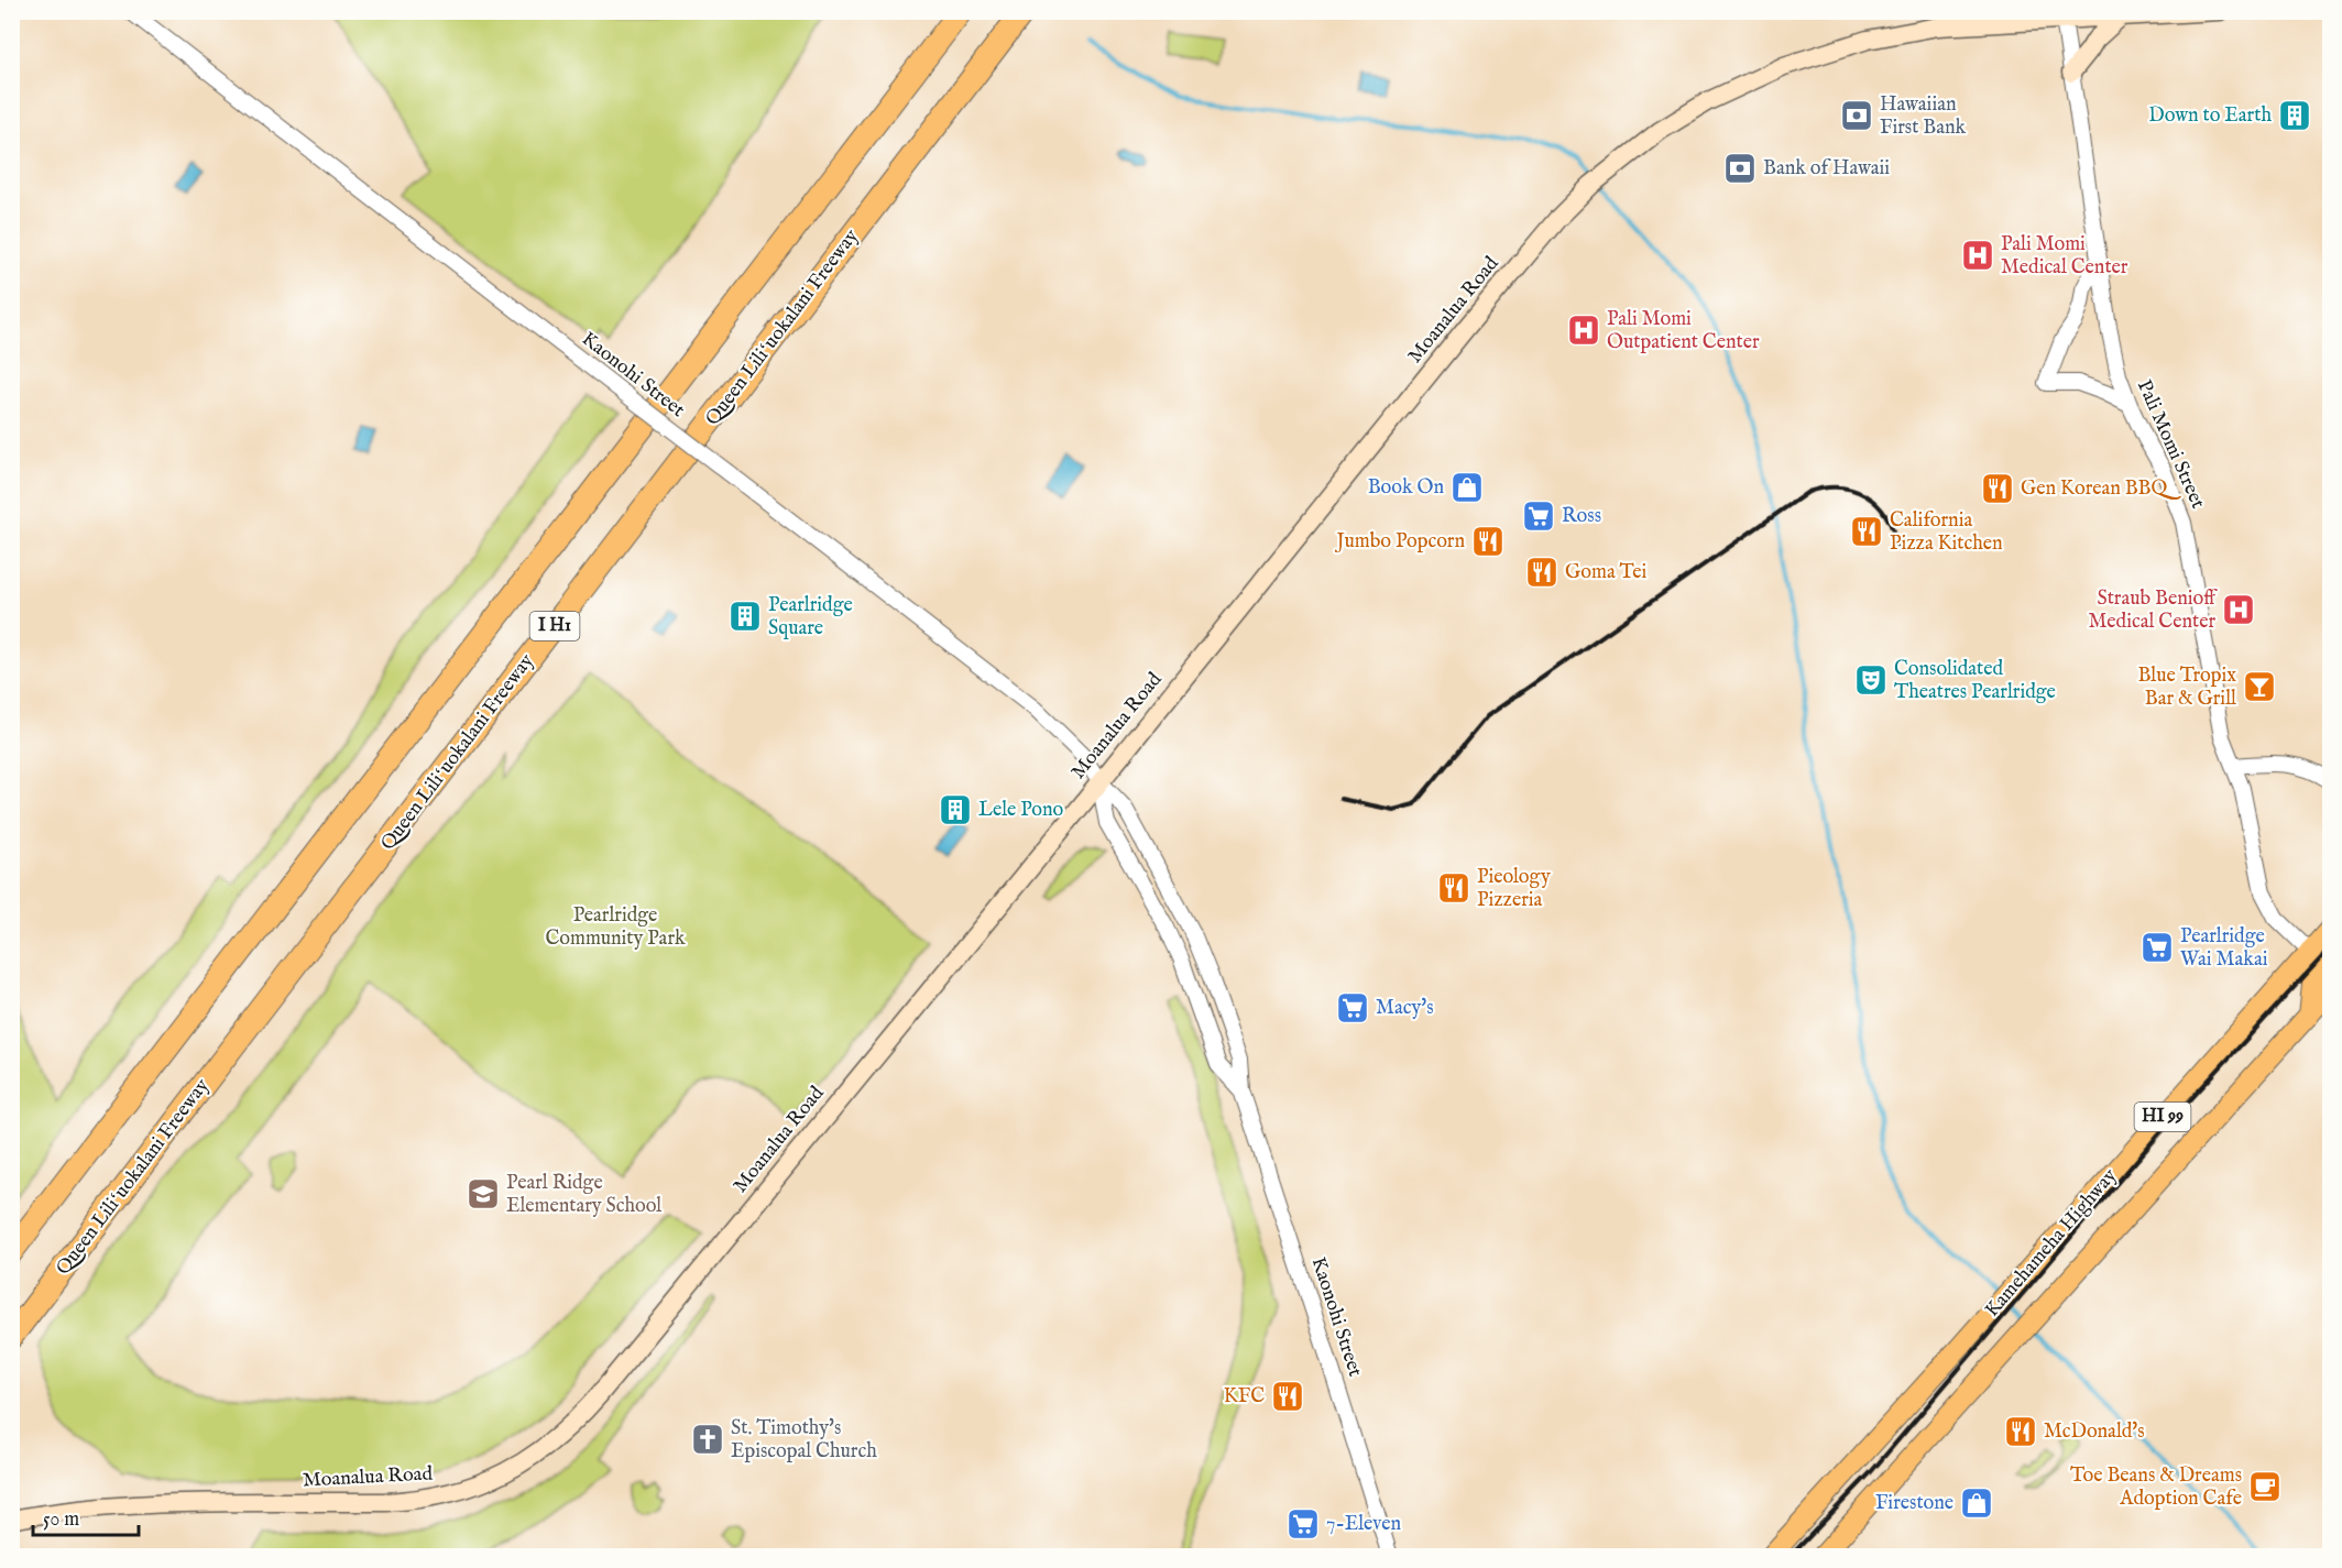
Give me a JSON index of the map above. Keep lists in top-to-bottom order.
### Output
{
  "streets": {
    "highway": ["Queen Liliʻuokalani Freeway", "I H1"],
    "main road": ["Moanalua Road", "HI 99", "Kamehameha Highway"],
    "street": ["Kaonohi Street", "Pali Momi Street"]
  },
  "crossings": [
    ["Moanalua Road", "Kaonohi Street"],
    ["Moanalua Road", "Pali Momi Street"],
    ["Pali Momi Street", "Kamehameha Highway"]
  ],
  "parks": ["Pearlridge Community Park"],
  "places": {
    "bank": ["Hawaiian First Bank", "Bank of Hawaii"],
    "building": ["Down to Earth", "Pearlridge Square", "Lele Pono"],
    "hospital": ["Pali Momi Medical Center", "Pali Momi Outpatient Center", "Straub Benioff Medical Center"],
    "shop": ["Book On", "Firestone"],
    "restaurant": [
      "Gen Korean BBQ",
      "California Pizza Kitchen",
      "Jumbo Popcorn",
      "Goma Tei",
      "Pieology Pizzeria",
      "KFC",
      "McDonald's"
    ],
    "supermarket": [
      "Ross",
      "Pearlridge Wai Makai",
      "Macy's",
      "7-Eleven"
    ],
    "theatre": ["Consolidated Theatres Pearlridge"],
    "bar": ["Blue Tropix Bar & Grill"],
    "school or university": ["Pearl Ridge Elementary School"],
    "church": ["St. Timothy's Episcopal Church"],
    "cafe": ["Toe Beans & Dreams Adoption Cafe"]
  },
  "scale_bar": "50 m"
}
